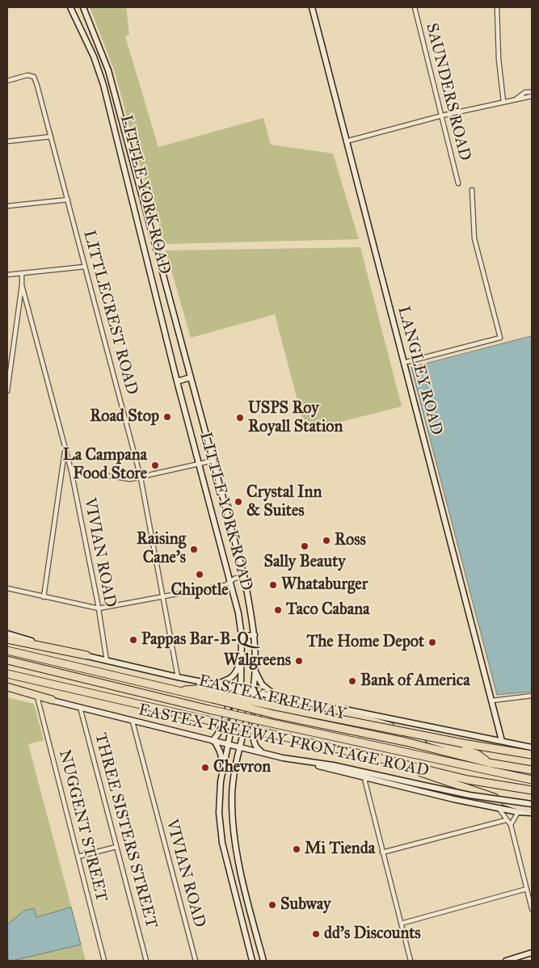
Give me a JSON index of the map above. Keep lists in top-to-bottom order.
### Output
{
  "streets": {
    "highway": ["EASTEX FREEWAY"],
    "main road": ["LITTLE YORK ROAD", "LANGLEY ROAD", "EASTEX FREEWAY FRONTAGE ROAD"],
    "street": [
      "SAUNDERS ROAD",
      "LITTLECREST ROAD",
      "VIVIAN ROAD",
      "NUGGENT STREET",
      "THREE SISTERS STREET"
    ]
  },
  "crossings": [
    ["LITTLE YORK ROAD", "EASTEX FREEWAY FRONTAGE ROAD"],
    ["VIVIAN ROAD", "EASTEX FREEWAY FRONTAGE ROAD"],
    ["EASTEX FREEWAY FRONTAGE ROAD", "NUGGENT STREET"],
    ["EASTEX FREEWAY FRONTAGE ROAD", "THREE SISTERS STREET"]
  ],
  "places": [
    "Road Stop",
    "USPS Roy Royall Station",
    "La Campana Food Store",
    "Crystal Inn & Suites",
    "Ross",
    "Sally Beauty",
    "Raising Cane's",
    "Chipotle",
    "Whataburger",
    "Taco Cabana",
    "Pappas Bar-B-Q",
    "The Home Depot",
    "Walgreens",
    "Bank of America",
    "Chevron",
    "Mi Tienda",
    "Subway",
    "dd's Discounts"
  ]
}
